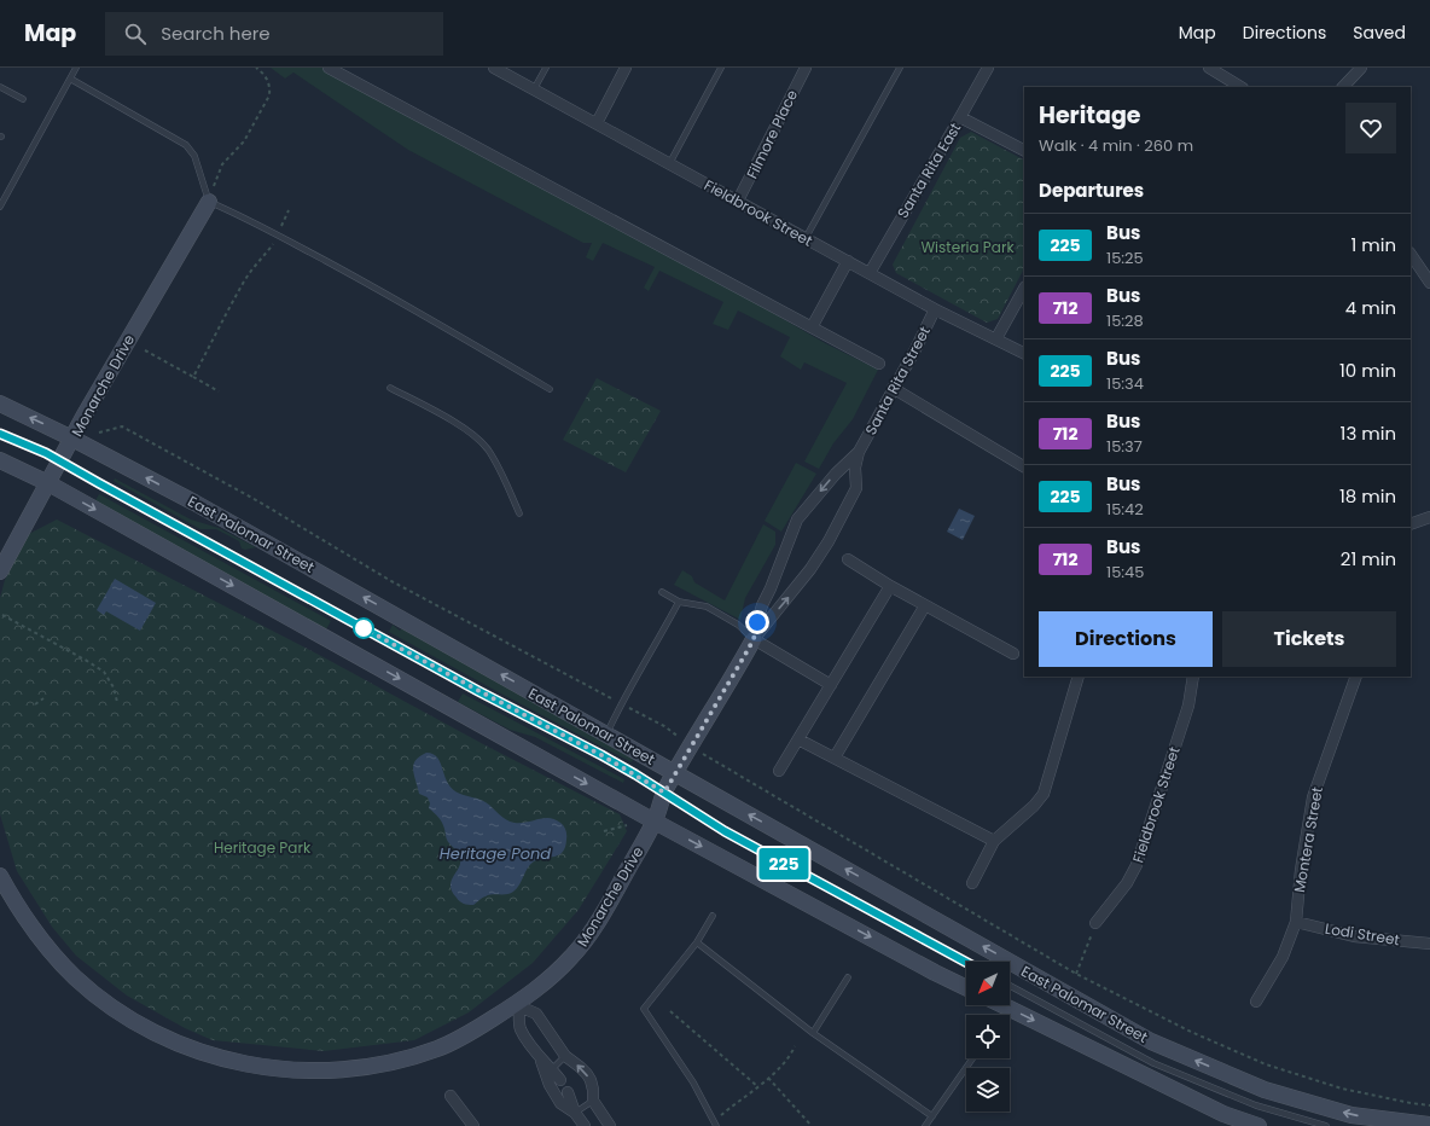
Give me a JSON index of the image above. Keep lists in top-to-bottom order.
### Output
{
  "streets": {
    "main road": ["Santa Rita Street", "Monarche Drive", "East Palomar Street"],
    "street": [
      "Filmore Place",
      "Santa Rita East",
      "Fieldbrook Street",
      "Montera Street",
      "Lodi Street"
    ]
  },
  "crossings": [
    ["Filmore Place", "Fieldbrook Street"],
    ["Santa Rita East", "Fieldbrook Street"],
    ["Fieldbrook Street", "Santa Rita Street"],
    ["Santa Rita Street", "Monarche Drive"],
    ["Santa Rita Street", "East Palomar Street"],
    ["Monarche Drive", "East Palomar Street"],
    ["Montera Street", "Lodi Street"]
  ],
  "water": ["Heritage Pond"],
  "parks": ["Wisteria Park", "Heritage Park"],
  "lines": ["bus line 225"],
  "north": "bottom left",
  "page": {
    "header": "Map",
    "search": "Search here",
    "nav": ["Map", "Directions", "Saved"],
    "on_map": "225",
    "heading": [
      ["Heritage", "Walk · 4 min · 260 m"],
      "Departures"
    ],
    "list": [
      {
        "mark": "225",
        "name": "Bus",
        "note": "15:25",
        "value": "1 min"
      },
      {
        "mark": "712",
        "name": "Bus",
        "note": "15:28",
        "value": "4 min"
      },
      {
        "mark": "225",
        "name": "Bus",
        "note": "15:34",
        "value": "10 min"
      },
      {
        "mark": "712",
        "name": "Bus",
        "note": "15:37",
        "value": "13 min"
      },
      {
        "mark": "225",
        "name": "Bus",
        "note": "15:42",
        "value": "18 min"
      },
      {
        "mark": "712",
        "name": "Bus",
        "note": "15:45",
        "value": "21 min"
      }
    ],
    "buttons": ["Directions", "Tickets"]
  }
}
